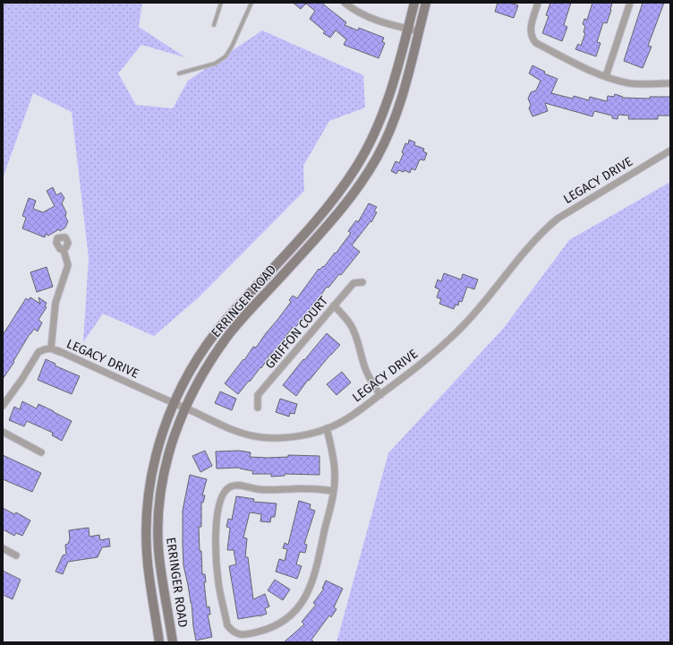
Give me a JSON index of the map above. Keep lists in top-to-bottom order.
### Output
{
  "streets": {
    "main road": ["ERRINGER ROAD"],
    "street": ["LEGACY DRIVE", "GRIFFON COURT"]
  },
  "crossings": [
    ["LEGACY DRIVE", "ERRINGER ROAD"]
  ]
}
